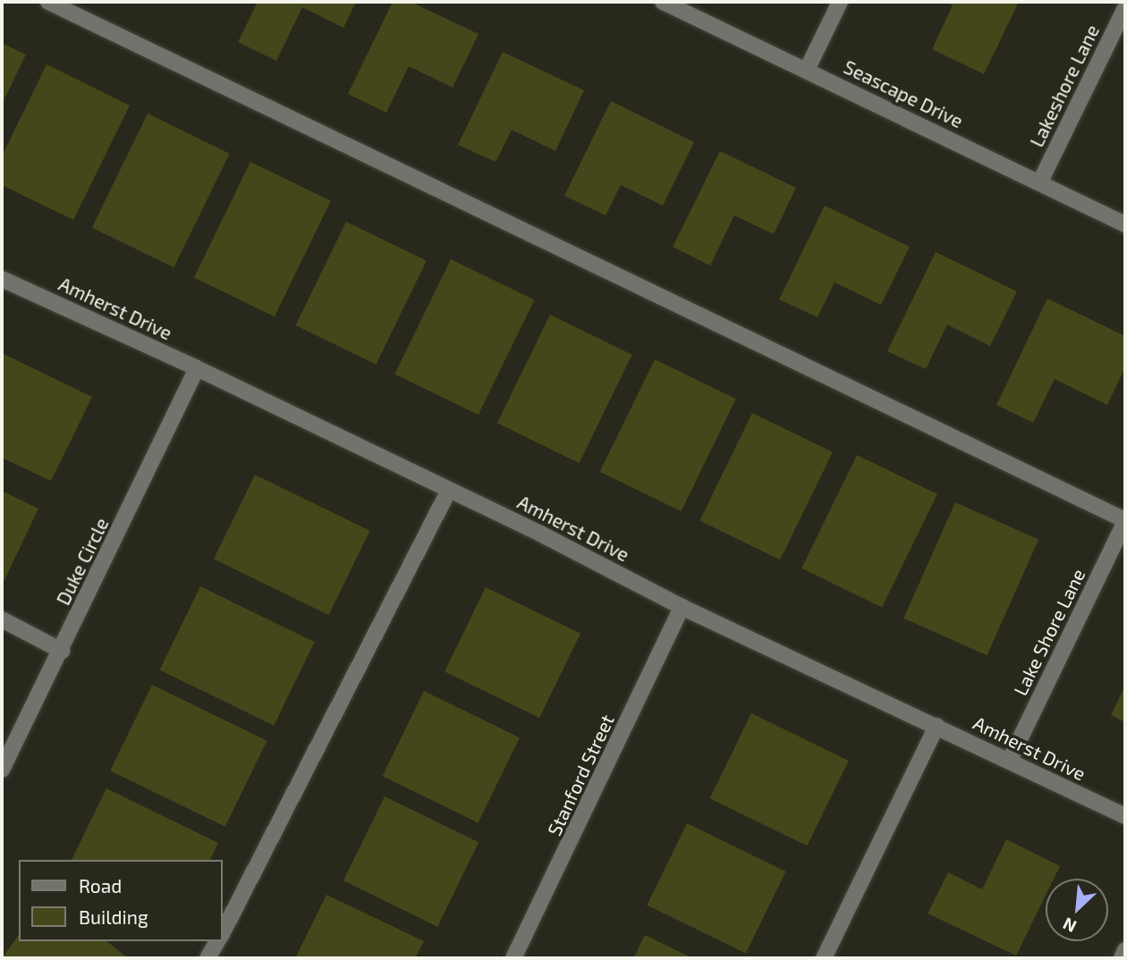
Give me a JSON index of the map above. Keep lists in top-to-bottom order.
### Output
{
  "streets": {
    "street": [
      "Lakeshore Lane",
      "Seascape Drive",
      "Amherst Drive",
      "Duke Circle",
      "Lake Shore Lane",
      "Stanford Street"
    ]
  },
  "crossings": [
    ["Lakeshore Lane", "Seascape Drive"],
    ["Amherst Drive", "Duke Circle"],
    ["Amherst Drive", "Lake Shore Lane"],
    ["Amherst Drive", "Stanford Street"]
  ],
  "legend": ["Road", "Building"],
  "north": "bottom left"
}
